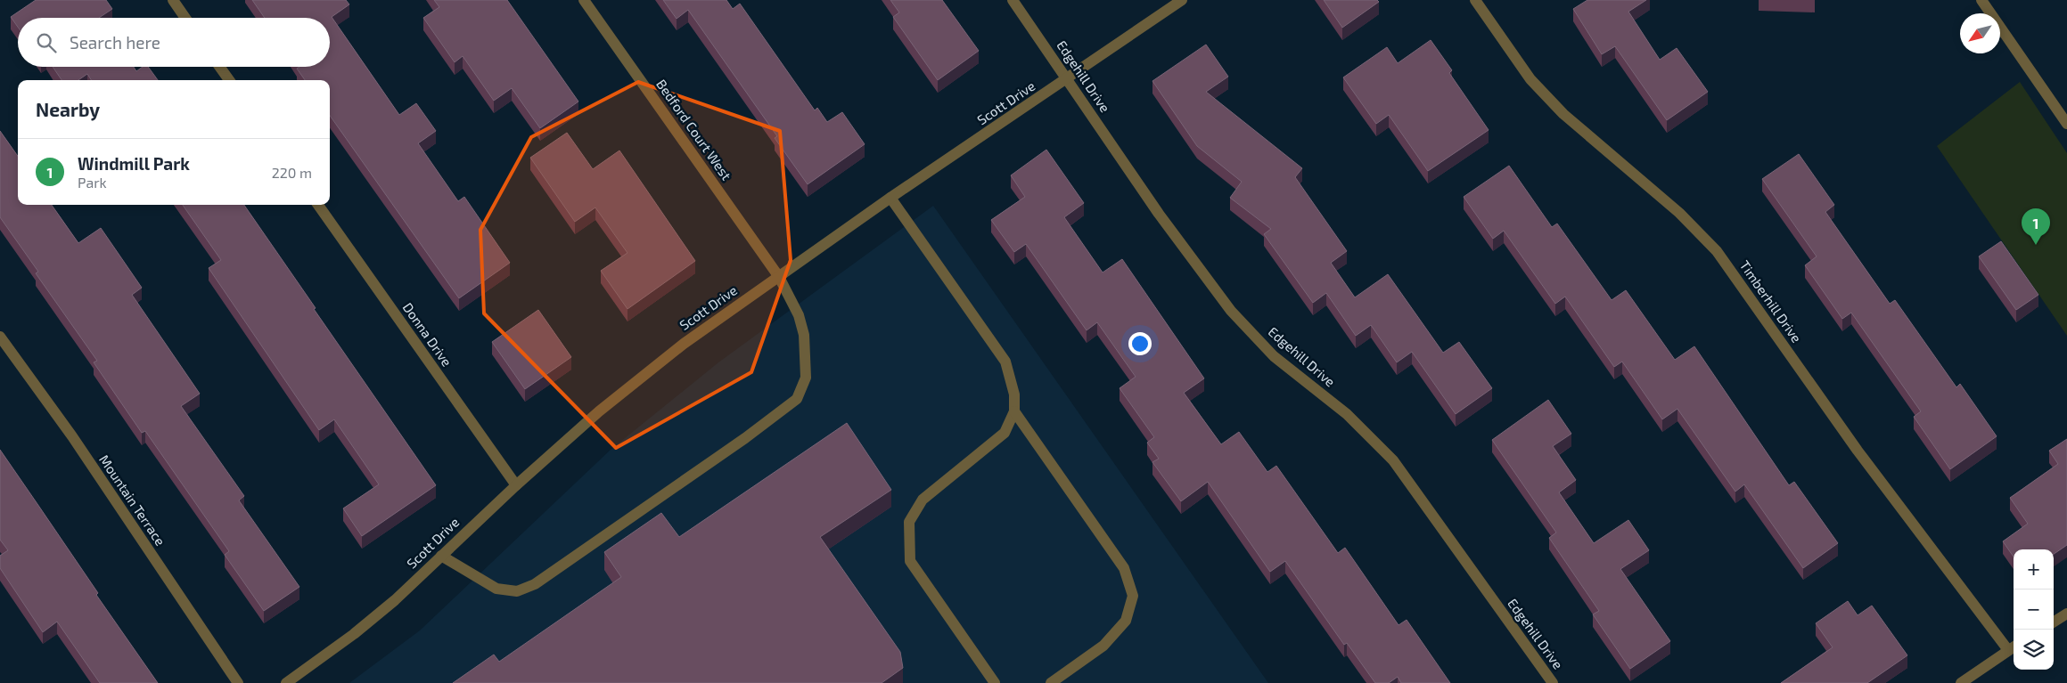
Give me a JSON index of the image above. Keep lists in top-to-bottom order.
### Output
{
  "streets": {
    "street": [
      "Edgehill Drive",
      "Scott Drive",
      "Bedford Court West",
      "Timberhill Drive",
      "Donna Drive",
      "Mountain Terrace"
    ]
  },
  "crossings": [
    ["Edgehill Drive", "Scott Drive"],
    ["Scott Drive", "Bedford Court West"],
    ["Scott Drive", "Donna Drive"]
  ],
  "north": "bottom left",
  "page": {
    "search": "Search here",
    "heading": "Nearby",
    "list": [
      {
        "mark": "1",
        "name": "Windmill Park",
        "note": "Park",
        "value": "220 m"
      }
    ],
    "pins": "1",
    "map_buttons": ["+", "−"]
  }
}
